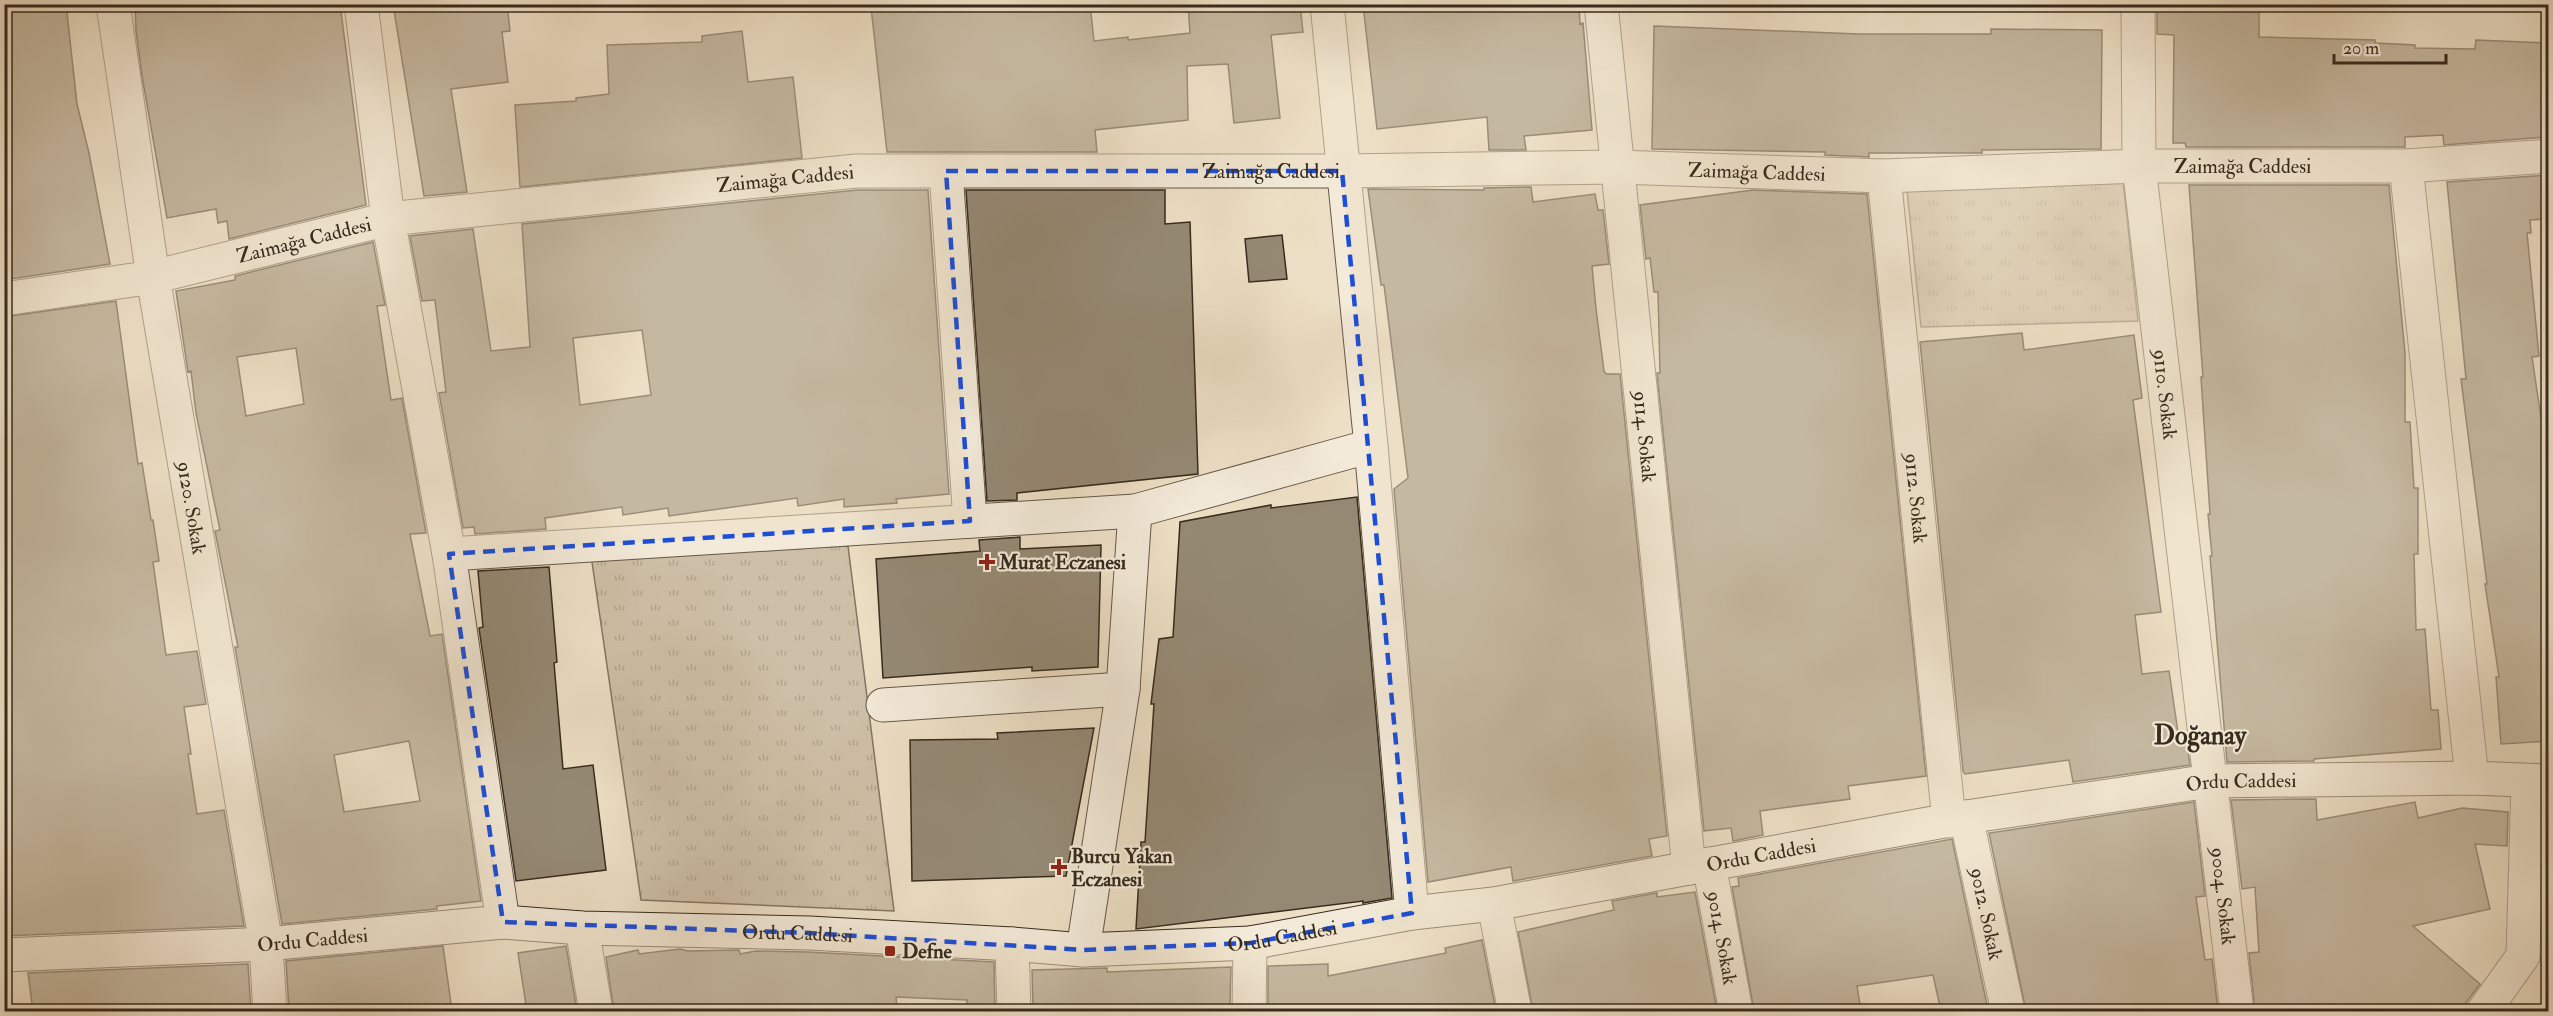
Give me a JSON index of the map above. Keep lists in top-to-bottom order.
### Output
{
  "streets": {
    "street": [
      "Zaimağa Caddesi",
      "9110. Sokak",
      "9114. Sokak",
      "9112. Sokak",
      "9120. Sokak",
      "Ordu Caddesi",
      "9004. Sokak",
      "9012. Sokak",
      "9014. Sokak"
    ]
  },
  "crossings": [
    ["Zaimağa Caddesi", "9110. Sokak"],
    ["Zaimağa Caddesi", "9114. Sokak"],
    ["Zaimağa Caddesi", "9112. Sokak"],
    ["Zaimağa Caddesi", "9120. Sokak"],
    ["9110. Sokak", "Ordu Caddesi"],
    ["9110. Sokak", "9004. Sokak"],
    ["9114. Sokak", "Ordu Caddesi"],
    ["9114. Sokak", "9014. Sokak"],
    ["9112. Sokak", "Ordu Caddesi"],
    ["9112. Sokak", "9012. Sokak"],
    ["9120. Sokak", "Ordu Caddesi"],
    ["Ordu Caddesi", "9004. Sokak"],
    ["Ordu Caddesi", "9012. Sokak"],
    ["Ordu Caddesi", "9014. Sokak"]
  ],
  "districts": ["Doğanay"],
  "places": {
    "health": ["Murat Eczanesi", "Burcu Yakan Eczanesi"],
    "transit": ["Defne"]
  },
  "scale_bar": "20 m"
}
